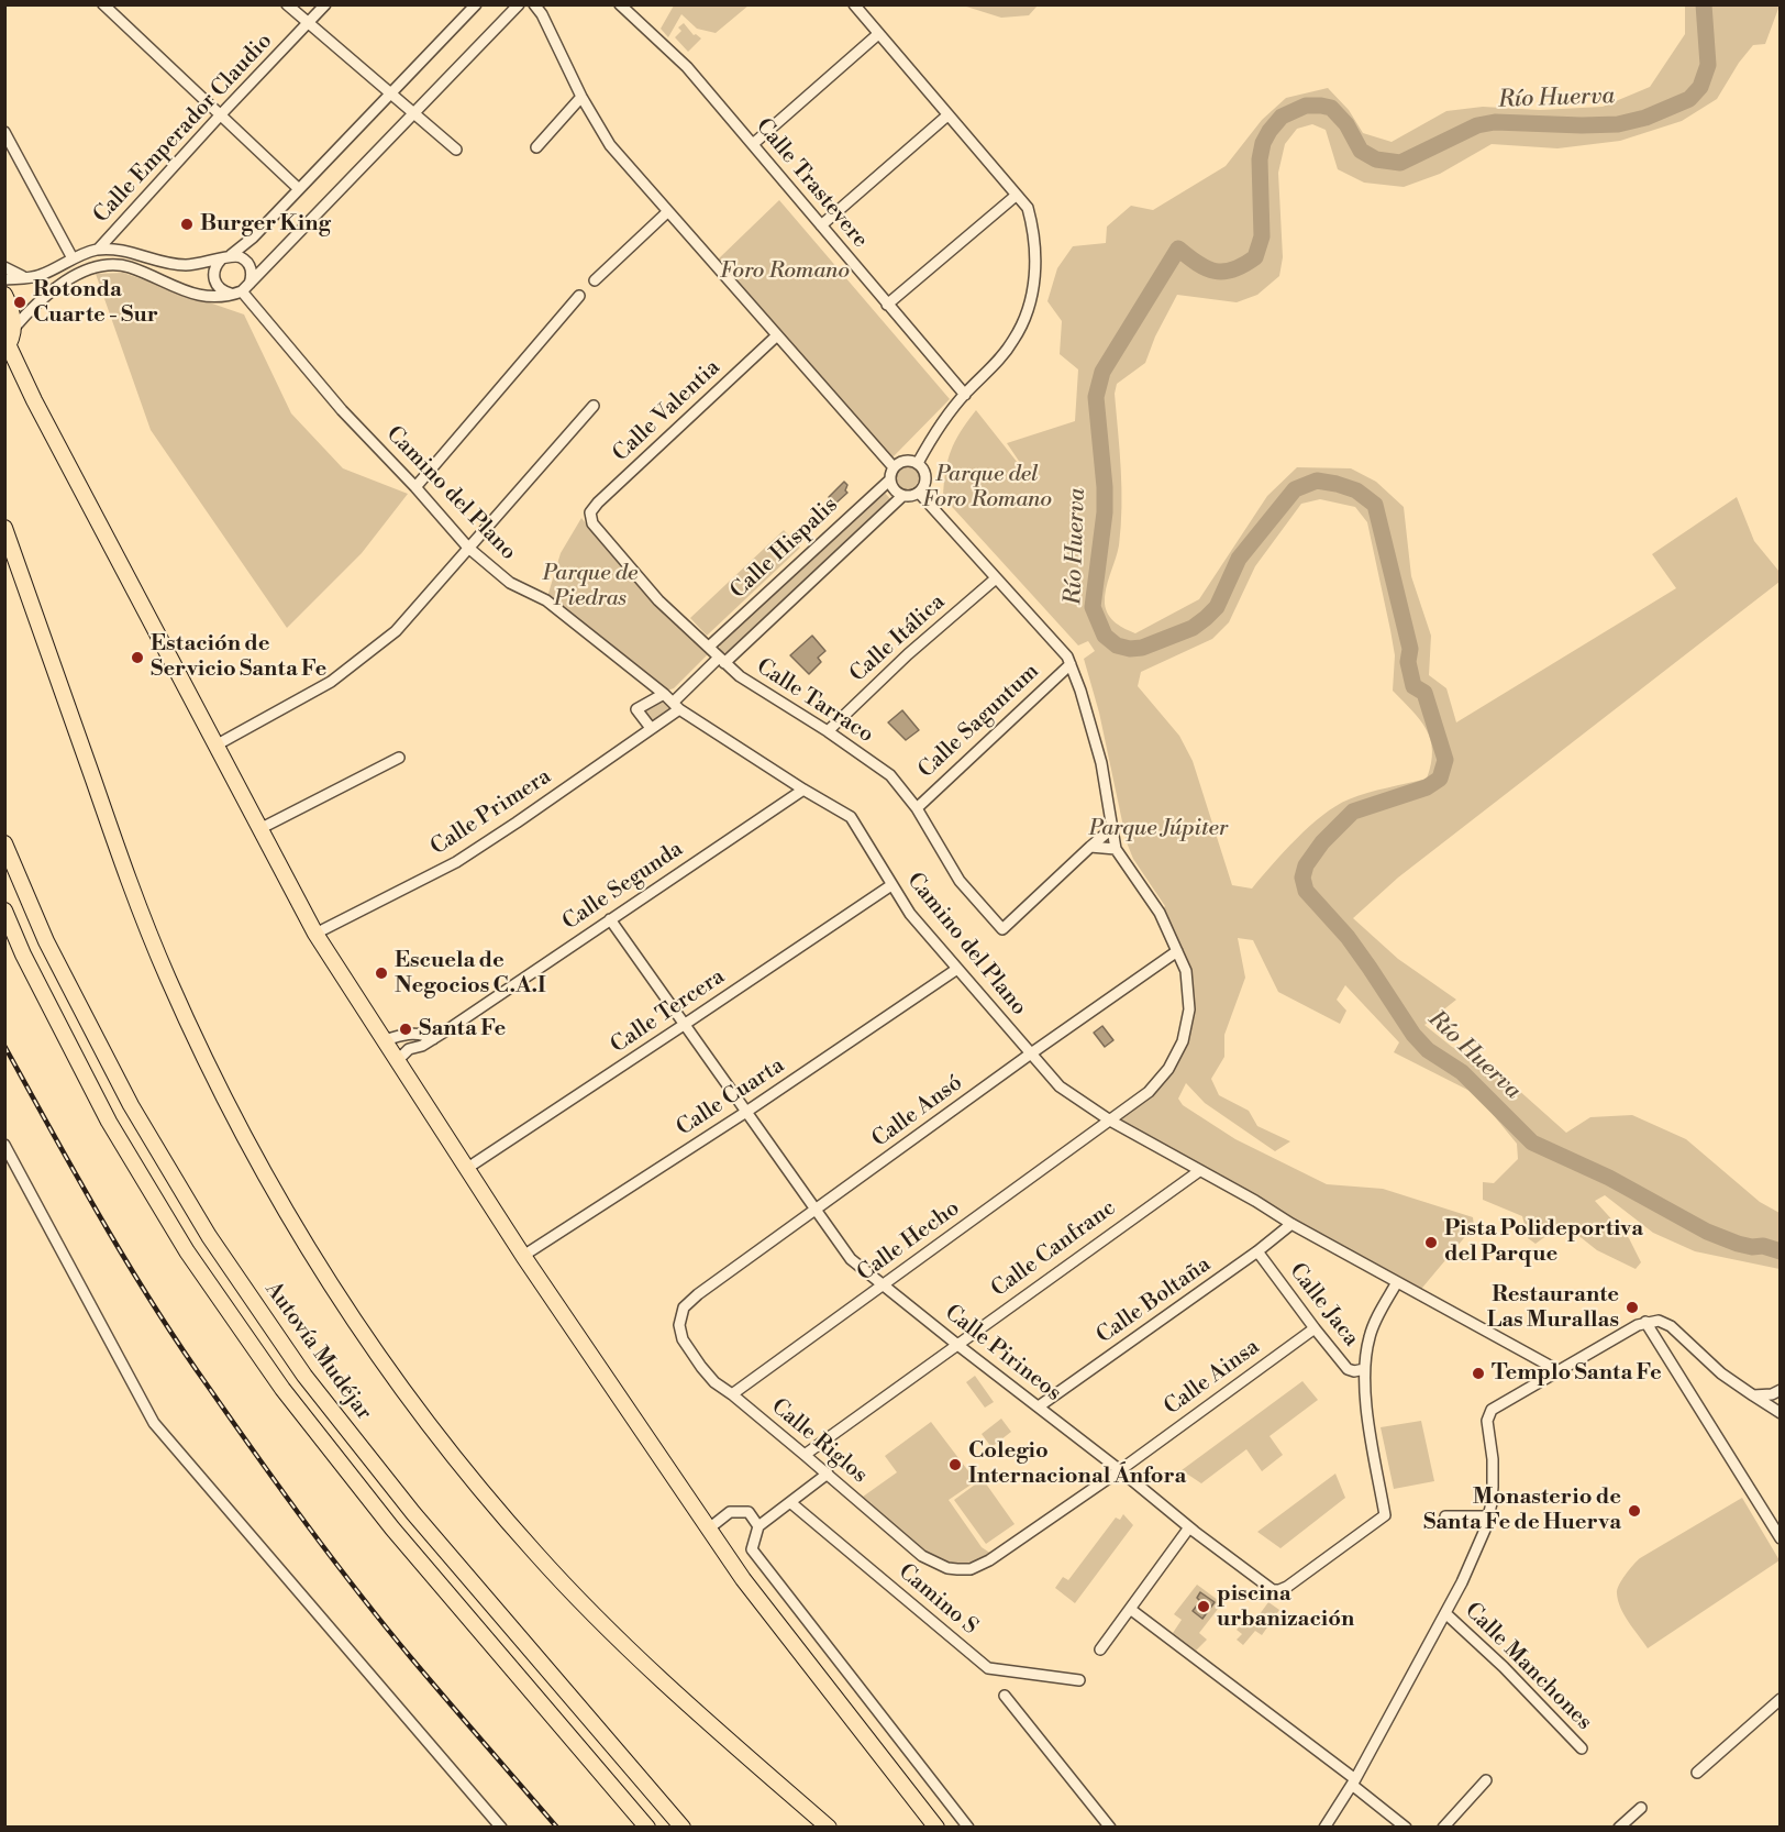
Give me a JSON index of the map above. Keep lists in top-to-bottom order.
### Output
{
  "streets": {
    "highway": ["Autovía Mudéjar"],
    "street": [
      "Calle Emperador Claudio",
      "Calle Trastevere",
      "Calle Valentia",
      "Camino del Plano",
      "Calle Hispalis",
      "Calle Itálica",
      "Calle Tarraco",
      "Calle Saguntum",
      "Calle Primera",
      "Calle Segunda",
      "Calle Tercera",
      "Calle Cuarta",
      "Calle Ansó",
      "Calle Hecho",
      "Calle Canfranc",
      "Calle Boltaña",
      "Calle Jaca",
      "Calle Pirineos",
      "Calle Ainsa",
      "Calle Riglos",
      "Camino S",
      "Calle Manchones"
    ]
  },
  "crossings": [
    ["Calle Valentia", "Calle Tarraco"],
    ["Camino del Plano", "Calle Hispalis"],
    ["Camino del Plano", "Calle Primera"],
    ["Camino del Plano", "Calle Segunda"],
    ["Camino del Plano", "Calle Tercera"],
    ["Camino del Plano", "Calle Cuarta"],
    ["Camino del Plano", "Calle Ansó"],
    ["Camino del Plano", "Calle Hecho"],
    ["Camino del Plano", "Calle Canfranc"],
    ["Camino del Plano", "Calle Boltaña"],
    ["Camino del Plano", "Calle Jaca"],
    ["Calle Hispalis", "Calle Tarraco"],
    ["Calle Hispalis", "Calle Primera"],
    ["Calle Itálica", "Calle Tarraco"],
    ["Calle Tarraco", "Calle Saguntum"],
    ["Calle Segunda", "Calle Pirineos"],
    ["Calle Tercera", "Calle Pirineos"],
    ["Calle Cuarta", "Calle Pirineos"],
    ["Calle Ansó", "Calle Hecho"],
    ["Calle Ansó", "Calle Pirineos"],
    ["Calle Ansó", "Calle Riglos"],
    ["Calle Hecho", "Calle Pirineos"],
    ["Calle Hecho", "Calle Riglos"],
    ["Calle Canfranc", "Calle Pirineos"],
    ["Calle Canfranc", "Calle Riglos"],
    ["Calle Boltaña", "Calle Jaca"],
    ["Calle Boltaña", "Calle Pirineos"],
    ["Calle Jaca", "Calle Pirineos"],
    ["Calle Jaca", "Calle Ainsa"],
    ["Calle Pirineos", "Calle Ainsa"],
    ["Calle Ainsa", "Calle Riglos"]
  ],
  "water": ["Río Huerva"],
  "parks": [
    "Foro Romano",
    "Parque del Foro Romano",
    "Parque de Piedras",
    "Parque Júpiter"
  ],
  "places": [
    "Burger King",
    "Rotonda Cuarte - Sur",
    "Estación de Servicio Santa Fe",
    "Escuela de Negocios C.A.I",
    "Santa Fe",
    "Pista Polideportiva del Parque",
    "Restaurante Las Murallas",
    "Templo Santa Fe",
    "Colegio Internacional Ánfora",
    "Monasterio de Santa Fe de Huerva",
    "piscina urbanización"
  ]
}
